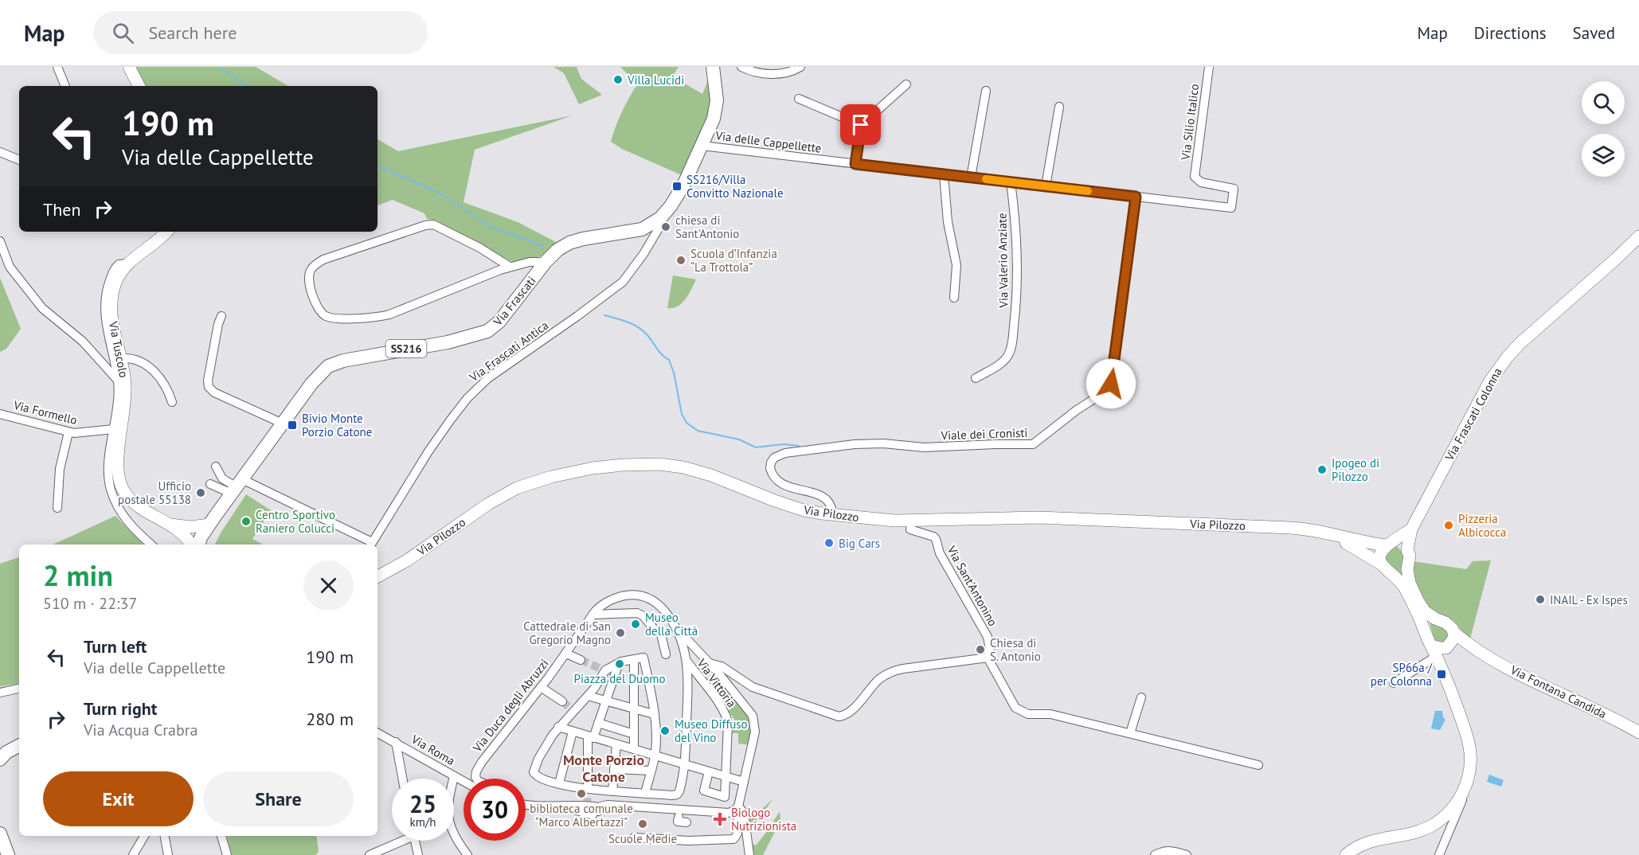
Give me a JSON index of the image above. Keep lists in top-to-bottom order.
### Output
{
  "streets": {
    "main road": [
      "Via Frascati",
      "SS216",
      "Via Tuscolo",
      "Via Frascati Colonna",
      "Via Pilozzo",
      "Via Fontana Candida"
    ],
    "street": [
      "Via Silio Italico",
      "Via delle Cappellette",
      "Via Valerio Anziate",
      "Via Frascati Antica",
      "Via Formello",
      "Viale dei Cronisti",
      "Via Sant'Antonino",
      "Via Vittoria",
      "Via Duca degli Abruzzi",
      "Via Roma"
    ]
  },
  "crossings": [
    ["Via Silio Italico", "Via delle Cappellette"],
    ["Via delle Cappellette", "Via Valerio Anziate"],
    ["Via delle Cappellette", "Via Frascati"],
    ["Via delle Cappellette", "Viale dei Cronisti"],
    ["Via Frascati", "Via Frascati Antica"],
    ["Via Frascati Colonna", "Via Pilozzo"],
    ["Via Frascati Colonna", "Via Fontana Candida"],
    ["Viale dei Cronisti", "Via Pilozzo"],
    ["Via Pilozzo", "Via Sant'Antonino"],
    ["Via Vittoria", "Via Duca degli Abruzzi"]
  ],
  "districts": ["Monte Porzio Catone"],
  "places": {
    "other": [
      "Villa Lucidi",
      "chiesa di Sant'Antonio",
      "Scuola d’Infanzia “La Trottola”",
      "Ipogeo di Pilozzo",
      "Ufficio postale 55138",
      "Centro Sportivo Raniero Colucci",
      "Pizzeria Albicocca",
      "Big Cars",
      "INAIL - Ex Ispes",
      "Museo della Città",
      "Cattedrale di San Gregorio Magno",
      "Chiesa di S. Antonio",
      "Piazza del Duomo",
      "Museo Diffuso del Vino",
      "biblioteca comunale \"Marco Albertazzi\"",
      "Scuole Medie"
    ],
    "transit": ["SS216/Villa Convitto Nazionale", "Bivio Monte Porzio Catone", "SP66a / per Colonna"],
    "health": ["Biologo Nutrizionista"]
  },
  "page": {
    "header": "Map",
    "search": "Search here",
    "nav": ["Map", "Directions", "Saved"],
    "turn": ["190 m", "Via delle Cappellette"],
    "then": "Then",
    "heading": ["2 min", "510 m · 22:37"],
    "list": [
      {
        "name": "Turn left",
        "note": "Via delle Cappellette",
        "value": "190 m"
      },
      {
        "name": "Turn right",
        "note": "Via Acqua Crabra",
        "value": "280 m"
      }
    ],
    "buttons": ["Exit", "Share"],
    "speed": "25 km/h",
    "limit": "30"
  }
}
